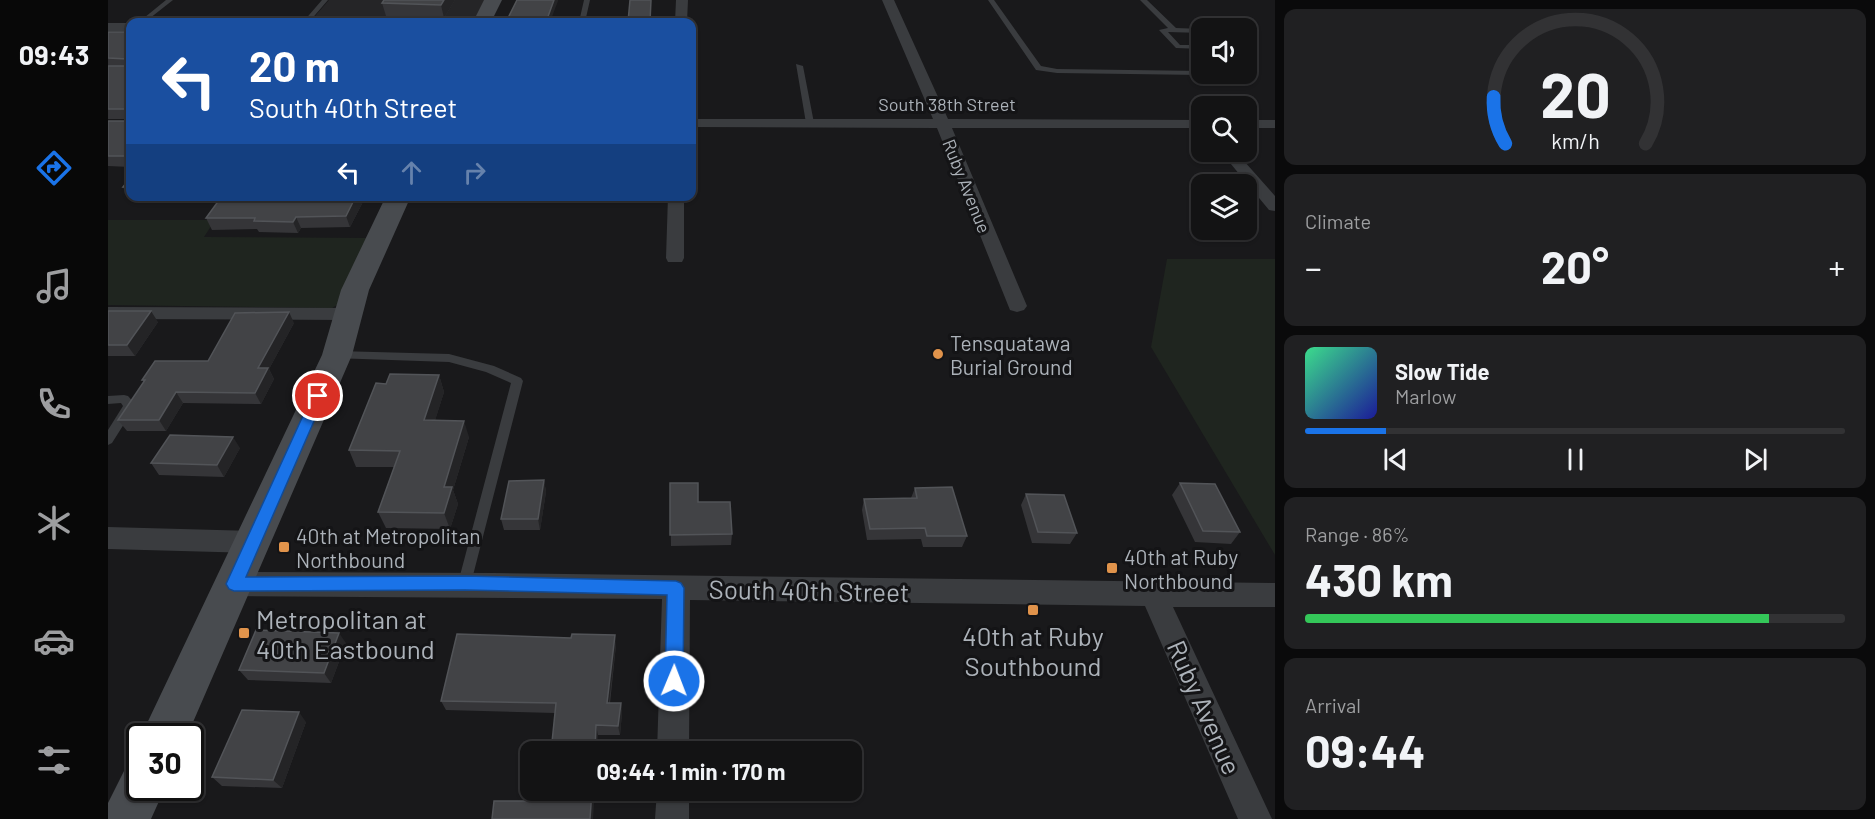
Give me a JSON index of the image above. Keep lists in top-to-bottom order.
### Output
{
  "streets": {
    "street": ["South 38th Street", "Ruby Avenue", "South 40th Street"]
  },
  "crossings": [
    ["South 38th Street", "Ruby Avenue"],
    ["Ruby Avenue", "South 40th Street"]
  ],
  "places": {
    "other": ["Tensquatawa Burial Ground"],
    "transit": [
      "40th at Metropolitan Northbound",
      "40th at Ruby Northbound",
      "40th at Ruby Southbound",
      "Metropolitan at 40th Eastbound"
    ]
  },
  "page": {
    "tabs": "09:43",
    "turn": ["20 m", "South 40th Street"],
    "tile": [
      "Climate",
      ["Range · 86%", "430 km"],
      ["Arrival", "09:44"]
    ],
    "heat": ["−", "20°", "+"],
    "song": ["Slow Tide", "Marlow"],
    "limit": "30",
    "trip": "09:44 · 1 min · 170 m",
    "gauge": ["20", "km/h"]
  }
}
